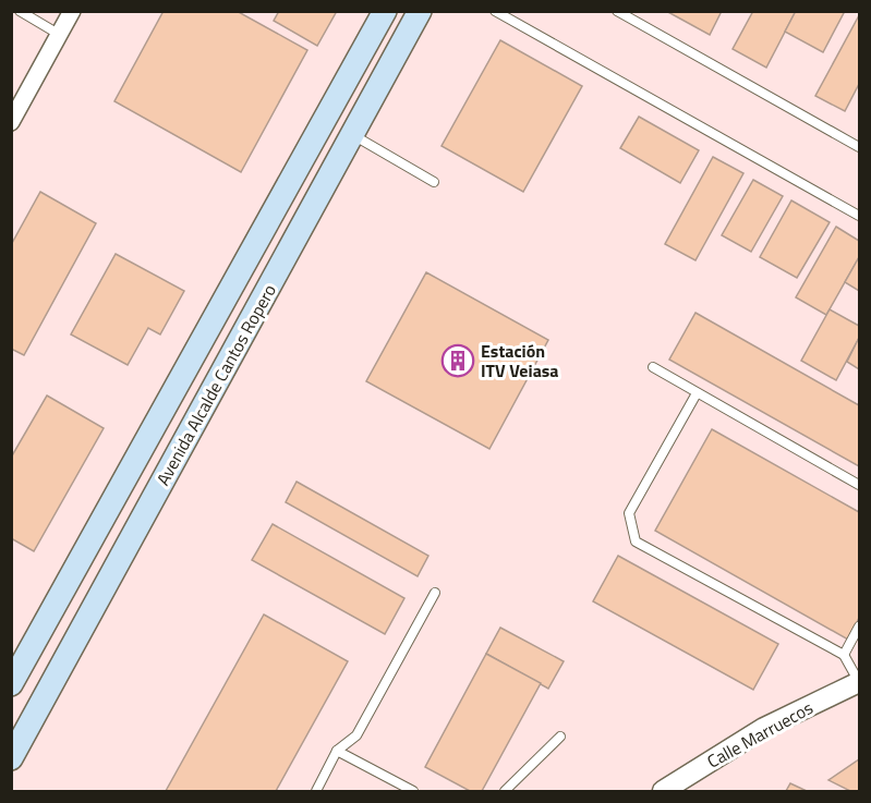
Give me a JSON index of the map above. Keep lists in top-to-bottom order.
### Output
{
  "streets": {
    "main road": ["Avenida Alcalde Cantos Ropero"],
    "street": ["Calle Marruecos"]
  },
  "places": {
    "building": ["Estación ITV Veiasa"]
  }
}
